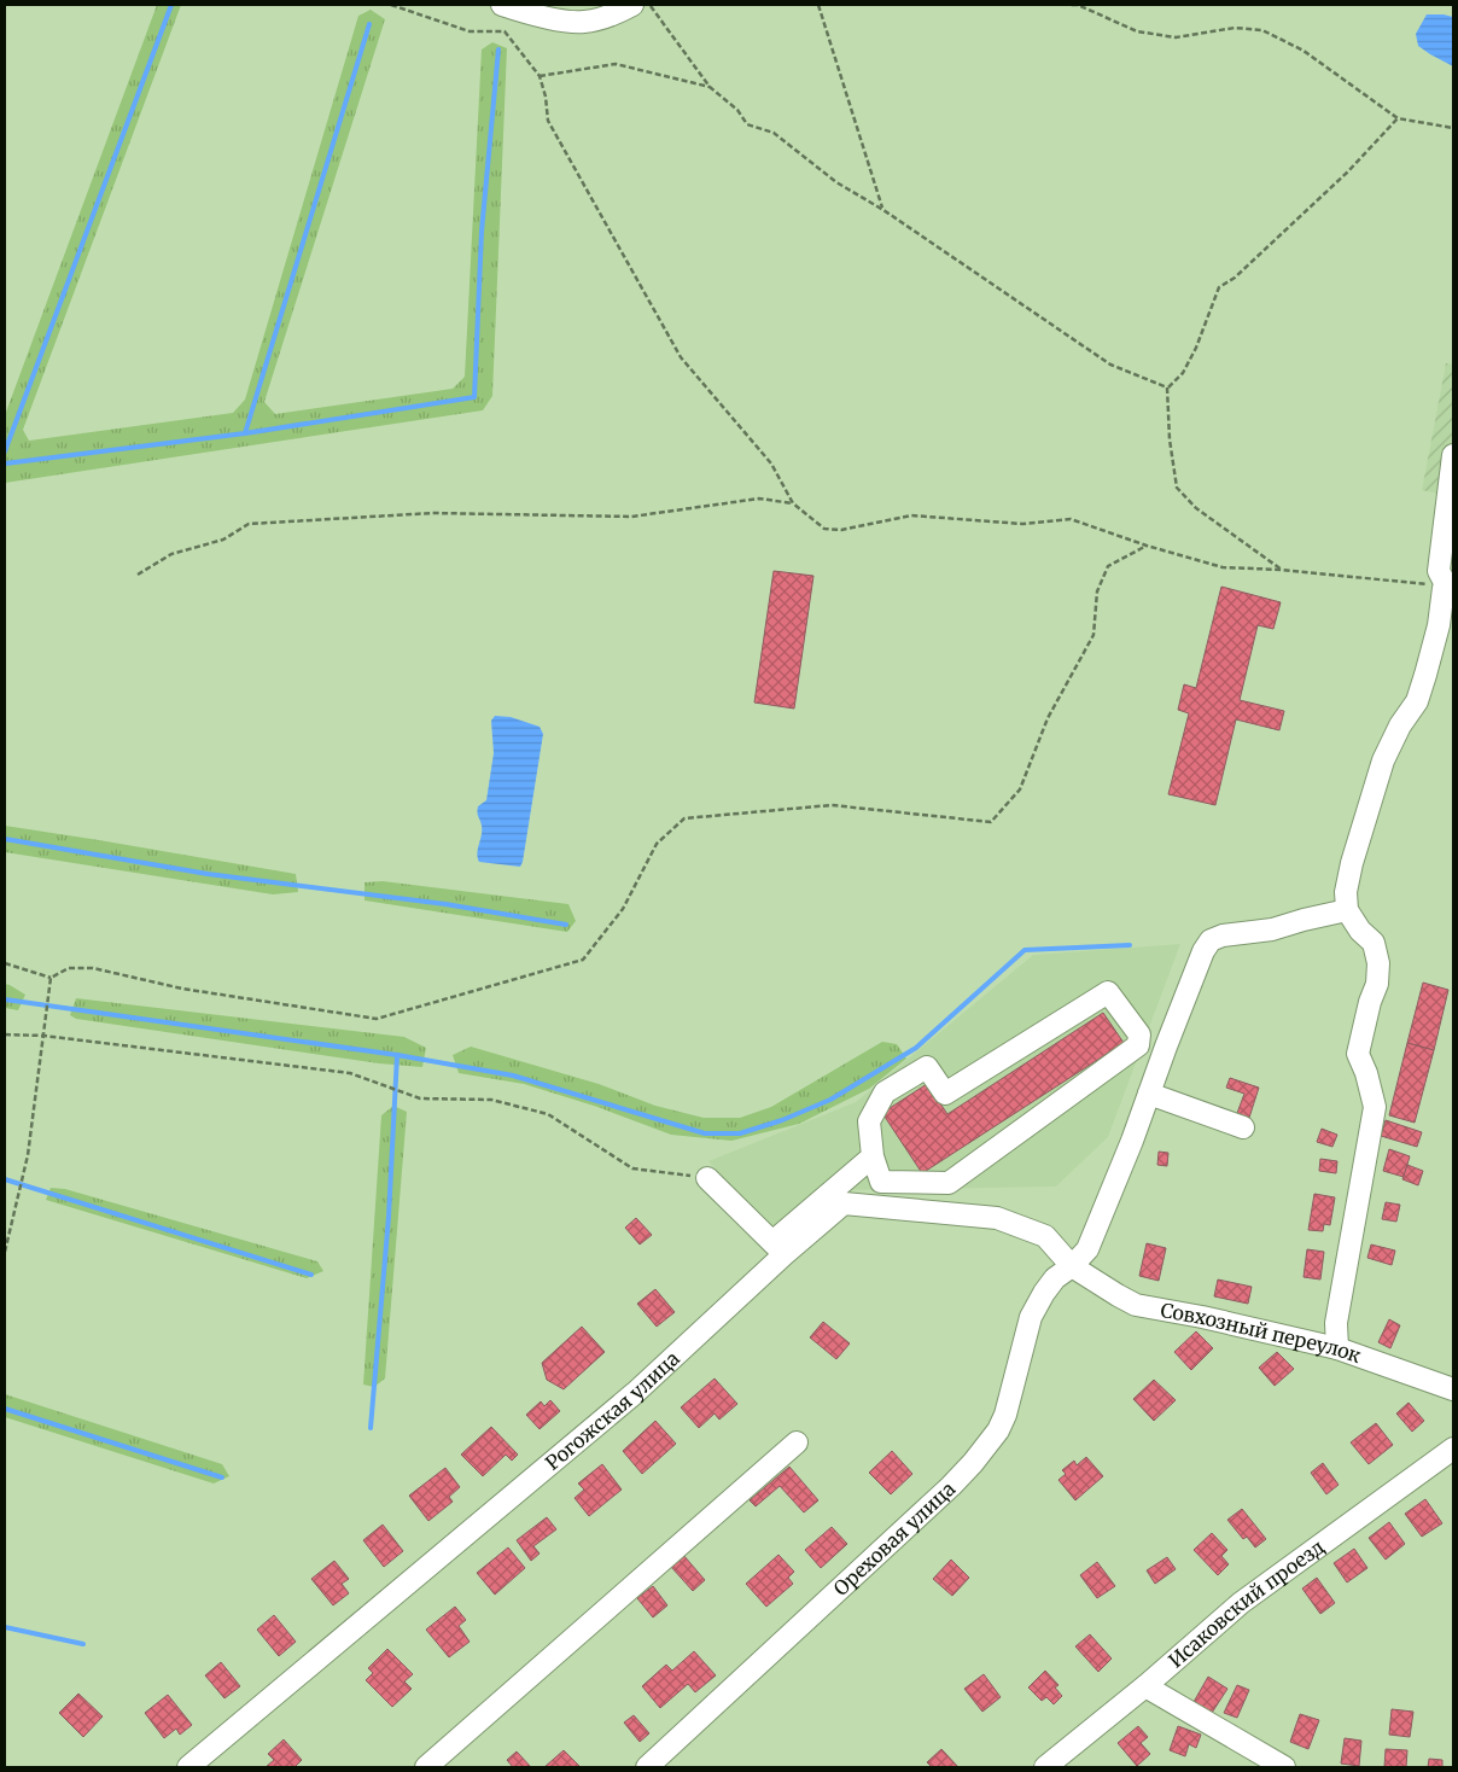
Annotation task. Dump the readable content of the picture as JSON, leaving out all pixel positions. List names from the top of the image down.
{
  "streets": {
    "street": [
      "Совхозный переулок",
      "Рогожская улица",
      "Ореховая улица",
      "Исаковский проезд"
    ]
  },
  "crossings": [
    ["Совхозный переулок", "Рогожская улица"],
    ["Совхозный переулок", "Ореховая улица"],
    ["Рогожская улица", "Ореховая улица"]
  ]
}
